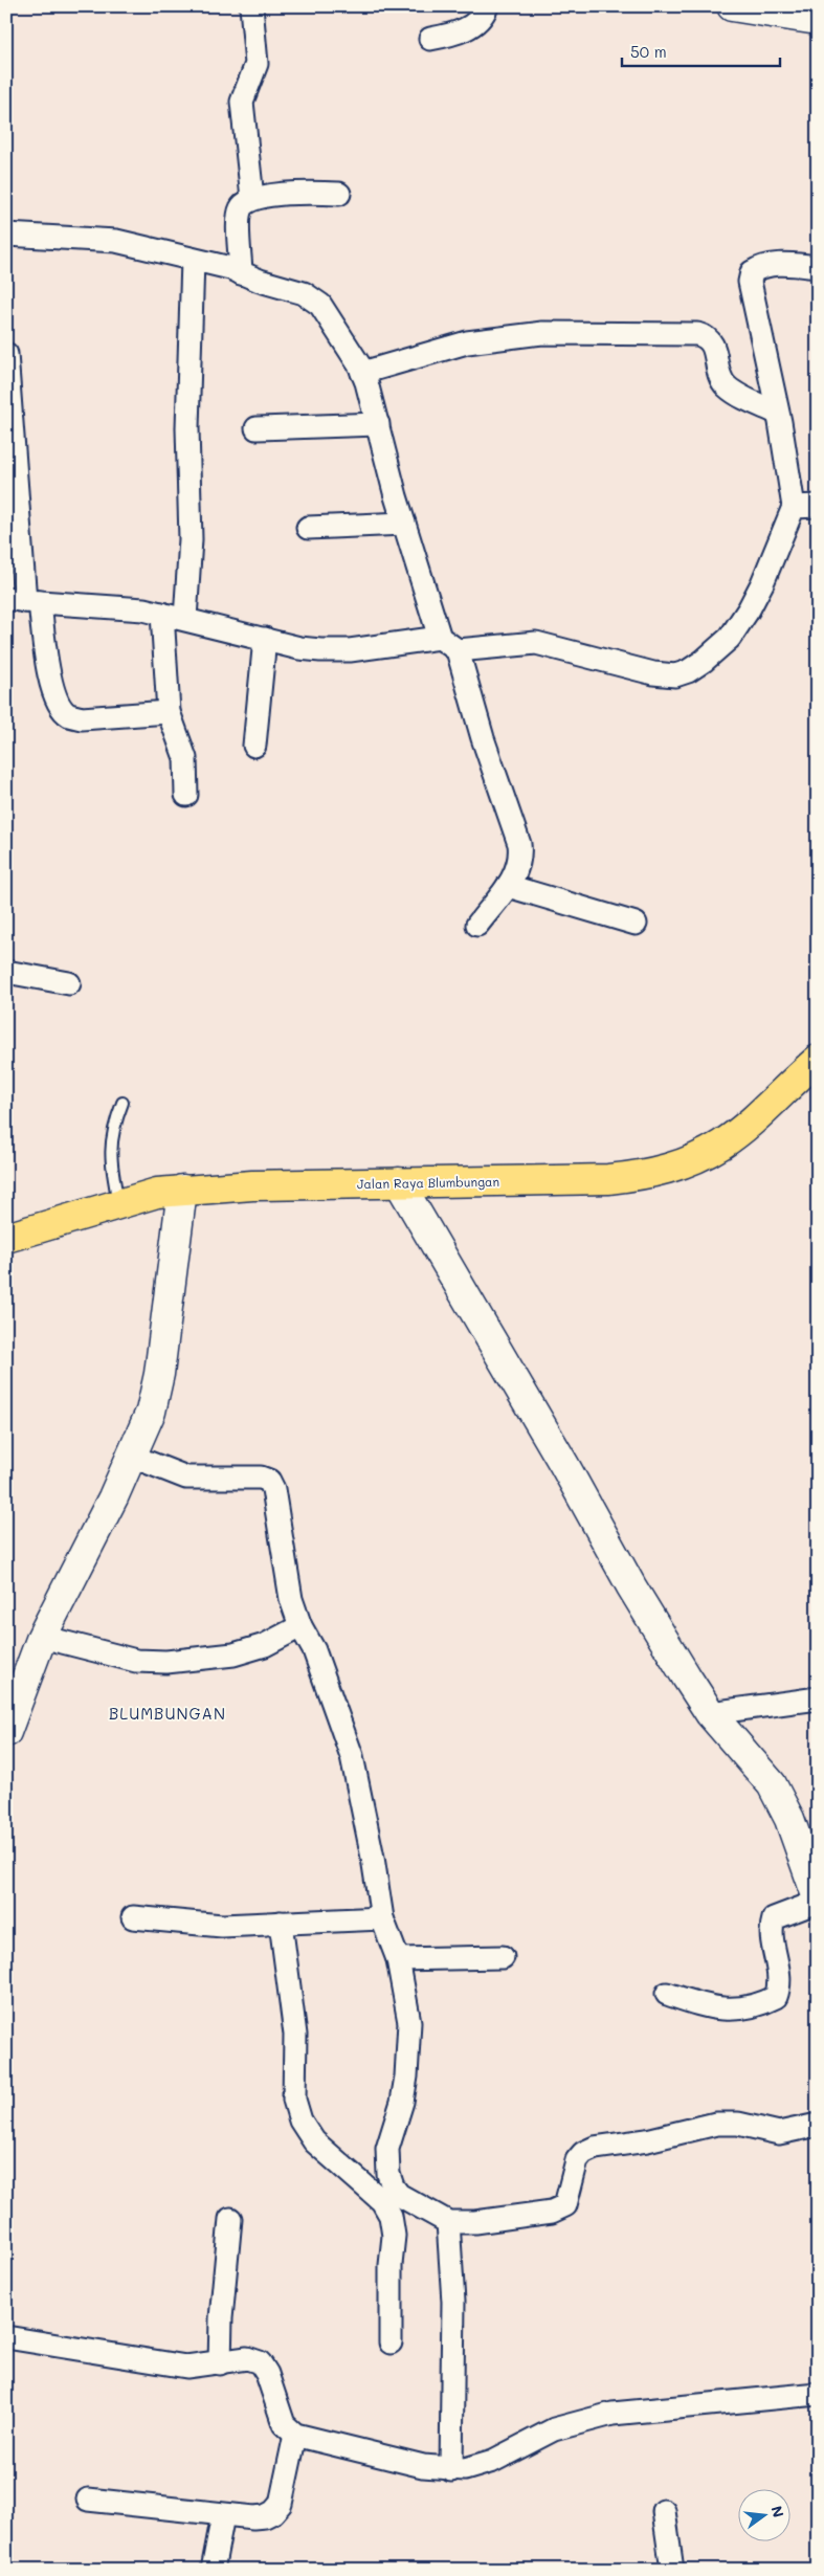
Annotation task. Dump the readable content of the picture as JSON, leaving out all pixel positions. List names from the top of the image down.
{
  "streets": {
    "main road": ["Jalan Raya Blumbungan"]
  },
  "districts": ["BLUMBUNGAN"],
  "scale_bar": "50 m",
  "north": "right"
}
